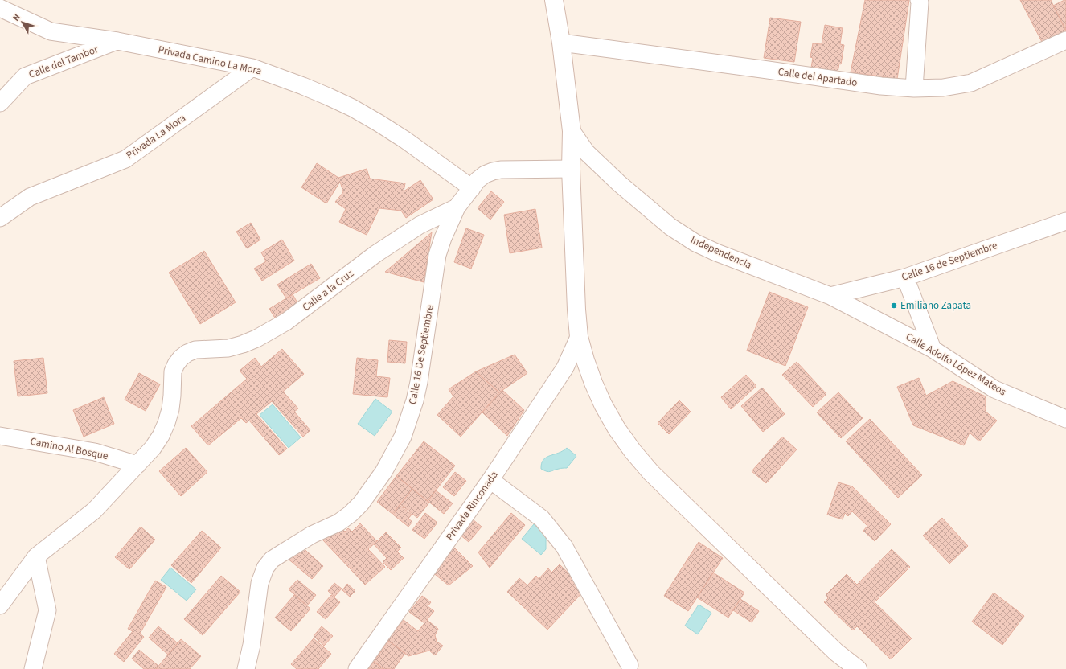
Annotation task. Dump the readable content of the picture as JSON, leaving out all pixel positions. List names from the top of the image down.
{
  "streets": {
    "street": [
      "Privada Camino La Mora",
      "Calle del Tambor",
      "Calle del Apartado",
      "Privada La Mora",
      "Independencia",
      "Calle 16 de Septiembre",
      "Calle a la Cruz",
      "Calle 16 De Septiembre",
      "Calle Adolfo López Mateos",
      "Camino Al Bosque",
      "Privada Rinconada"
    ]
  },
  "crossings": [
    ["Privada Camino La Mora", "Calle del Tambor"],
    ["Privada Camino La Mora", "Privada La Mora"],
    ["Privada Camino La Mora", "Calle a la Cruz"],
    ["Independencia", "Calle 16 de Septiembre"],
    ["Independencia", "Calle Adolfo López Mateos"],
    ["Calle 16 de Septiembre", "Calle Adolfo López Mateos"],
    ["Calle a la Cruz", "Calle 16 De Septiembre"],
    ["Calle a la Cruz", "Camino Al Bosque"]
  ],
  "places": ["Emiliano Zapata"],
  "north": "top left"
}
